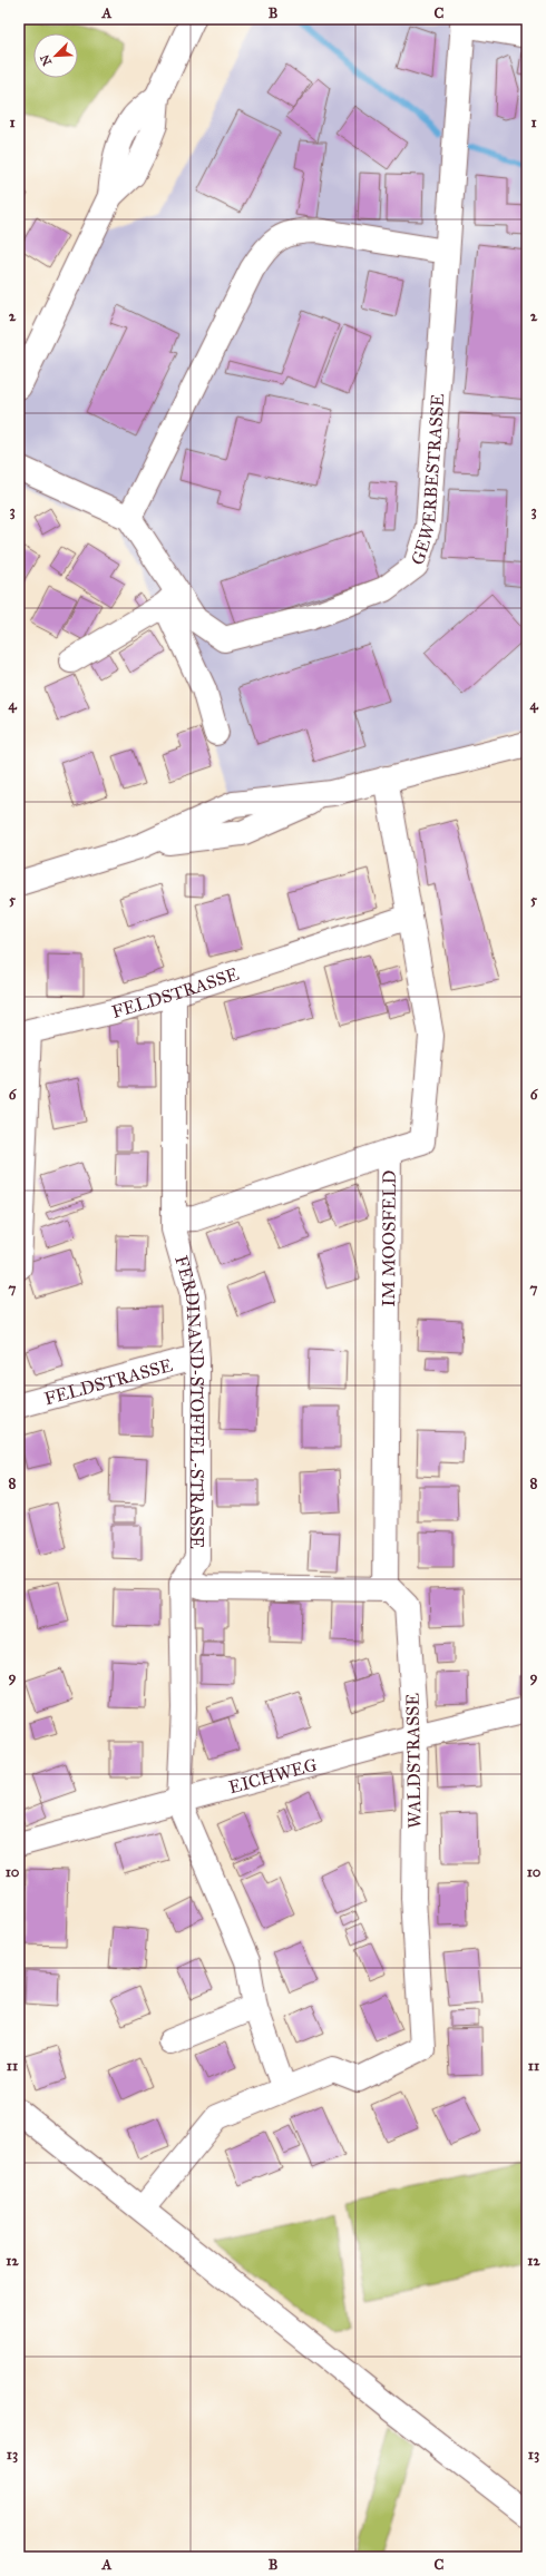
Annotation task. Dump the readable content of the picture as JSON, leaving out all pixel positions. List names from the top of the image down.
{
  "streets": {
    "street": [
      "GEWERBESTRASSE",
      "FELDSTRASSE",
      "IM MOOSFELD",
      "FERDINAND-STOFFEL-STRASSE",
      "WALDSTRASSE",
      "EICHWEG"
    ]
  },
  "crossings": [
    ["FELDSTRASSE", "IM MOOSFELD"],
    ["FELDSTRASSE", "FERDINAND-STOFFEL-STRASSE"],
    ["IM MOOSFELD", "WALDSTRASSE"],
    ["FERDINAND-STOFFEL-STRASSE", "WALDSTRASSE"],
    ["FERDINAND-STOFFEL-STRASSE", "EICHWEG"],
    ["WALDSTRASSE", "EICHWEG"]
  ],
  "north": "bottom left",
  "grid": {
    "columns": ["A", "B", "C"],
    "rows": [
      "1",
      "2",
      "3",
      "4",
      "5",
      "6",
      "7",
      "8",
      "9",
      "10",
      "11",
      "12",
      "13"
    ]
  }
}
